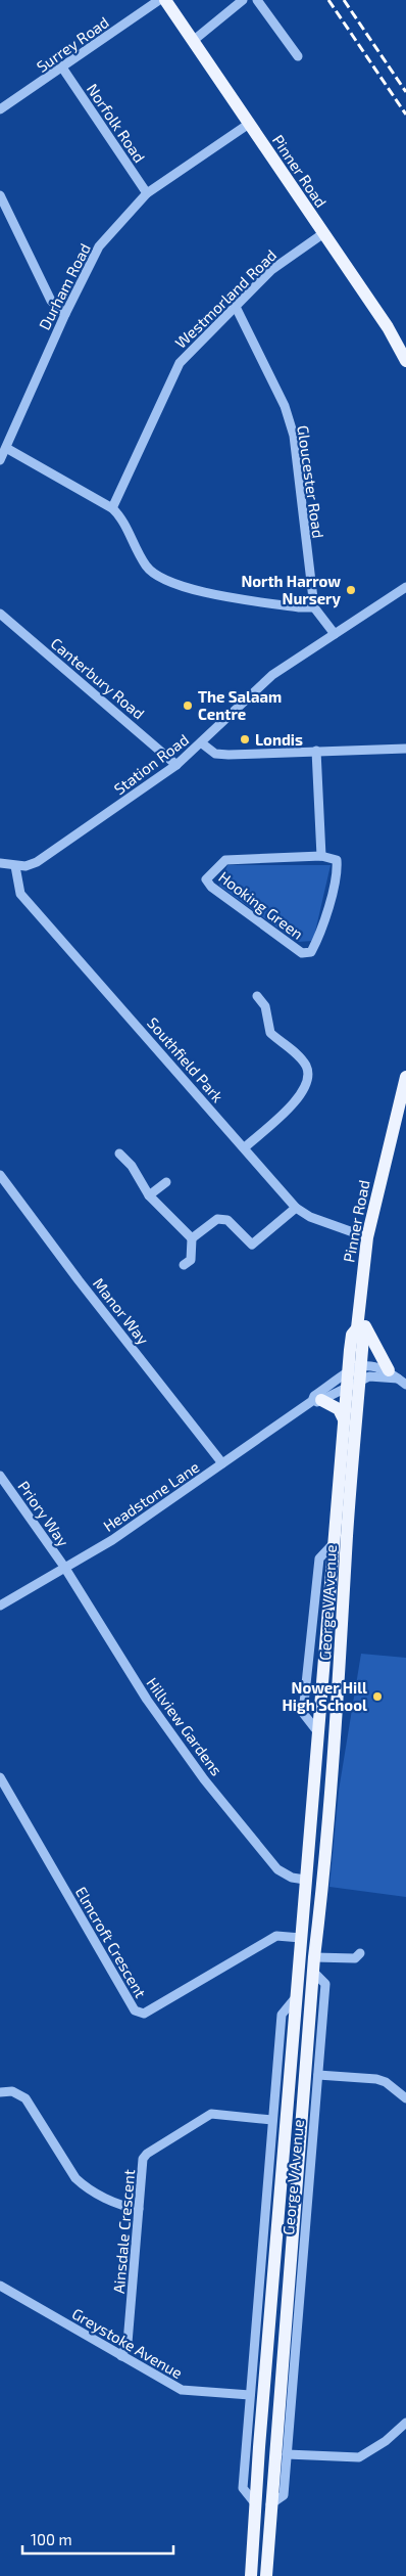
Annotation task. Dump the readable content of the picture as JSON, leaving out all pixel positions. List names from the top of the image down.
{
  "streets": {
    "main road": ["Pinner Road", "George V Avenue"],
    "street": [
      "Surrey Road",
      "Norfolk Road",
      "Durham Road",
      "Westmorland Road",
      "Gloucester Road",
      "Canterbury Road",
      "Station Road",
      "Hooking Green",
      "Southfield Park",
      "Manor Way",
      "Headstone Lane",
      "Priory Way",
      "Hillview Gardens",
      "Elmcroft Crescent",
      "Ainsdale Crescent",
      "Greystoke Avenue"
    ]
  },
  "crossings": [
    ["Surrey Road", "Norfolk Road"],
    ["Norfolk Road", "Durham Road"],
    ["Pinner Road", "Durham Road"],
    ["Pinner Road", "Westmorland Road"],
    ["Pinner Road", "Southfield Park"],
    ["Pinner Road", "Headstone Lane"],
    ["Pinner Road", "George V Avenue"],
    ["Westmorland Road", "Gloucester Road"],
    ["Canterbury Road", "Station Road"],
    ["Station Road", "Southfield Park"],
    ["Manor Way", "Headstone Lane"],
    ["Headstone Lane", "Priory Way"],
    ["Headstone Lane", "George V Avenue"],
    ["Headstone Lane", "Hillview Gardens"],
    ["Priory Way", "Hillview Gardens"],
    ["George V Avenue", "Hillview Gardens"],
    ["George V Avenue", "Elmcroft Crescent"],
    ["George V Avenue", "Ainsdale Crescent"],
    ["George V Avenue", "Greystoke Avenue"],
    ["Ainsdale Crescent", "Greystoke Avenue"]
  ],
  "places": [
    "North Harrow Nursery",
    "The Salaam Centre",
    "Londis",
    "Nower Hill High School"
  ],
  "scale_bar": "100 m"
}
